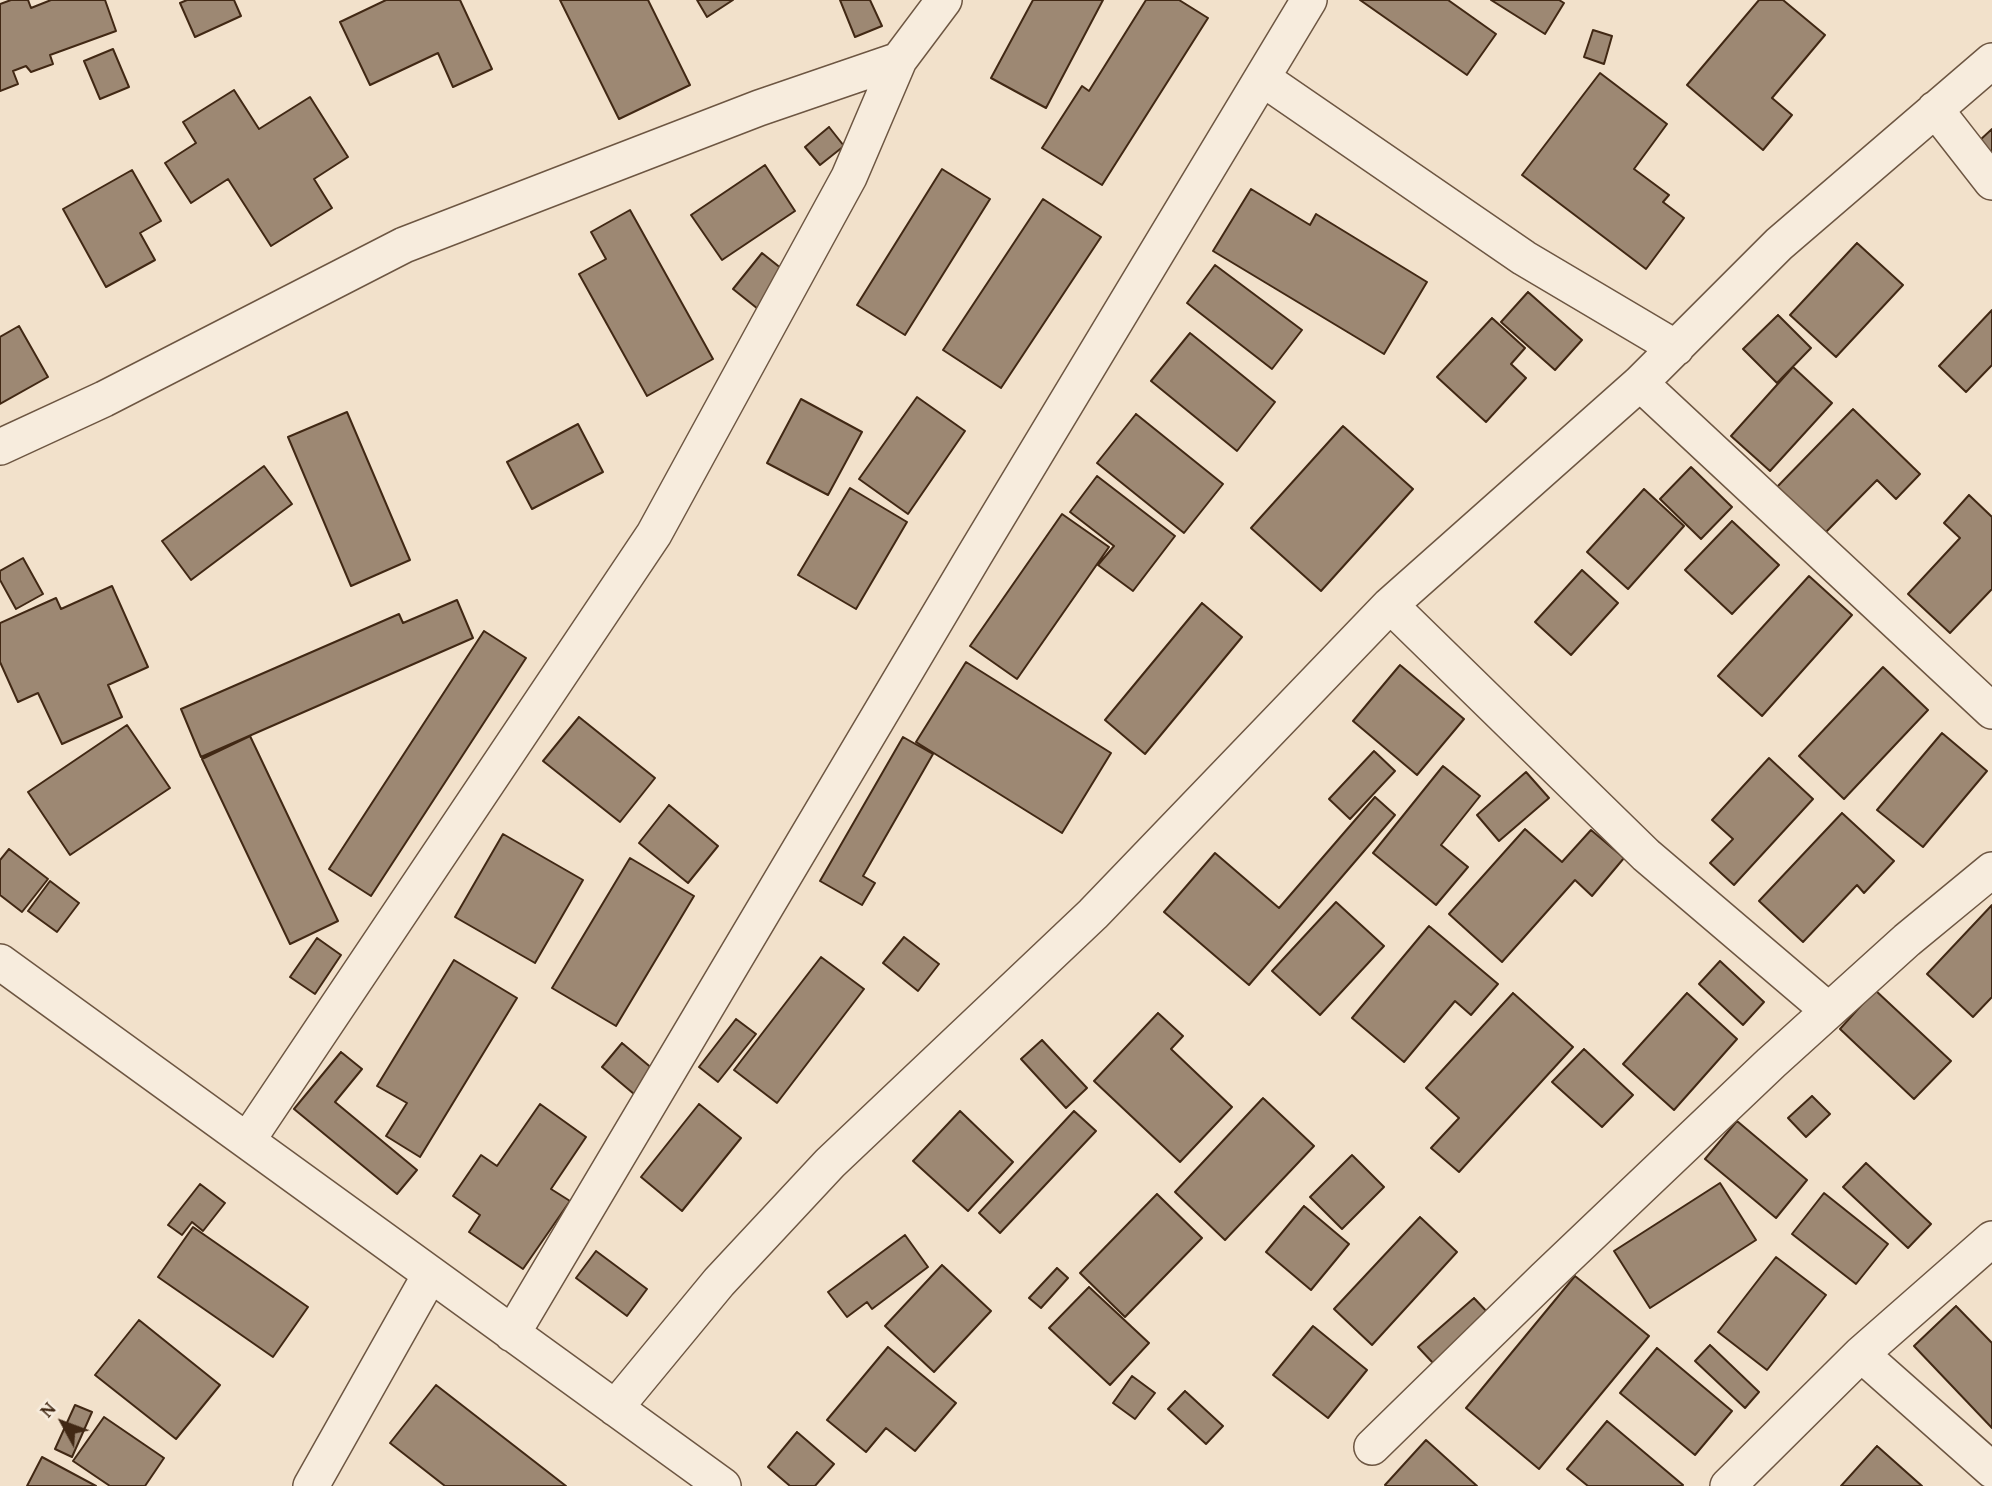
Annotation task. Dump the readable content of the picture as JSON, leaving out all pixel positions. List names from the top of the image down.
{
  "north": "top left"
}
